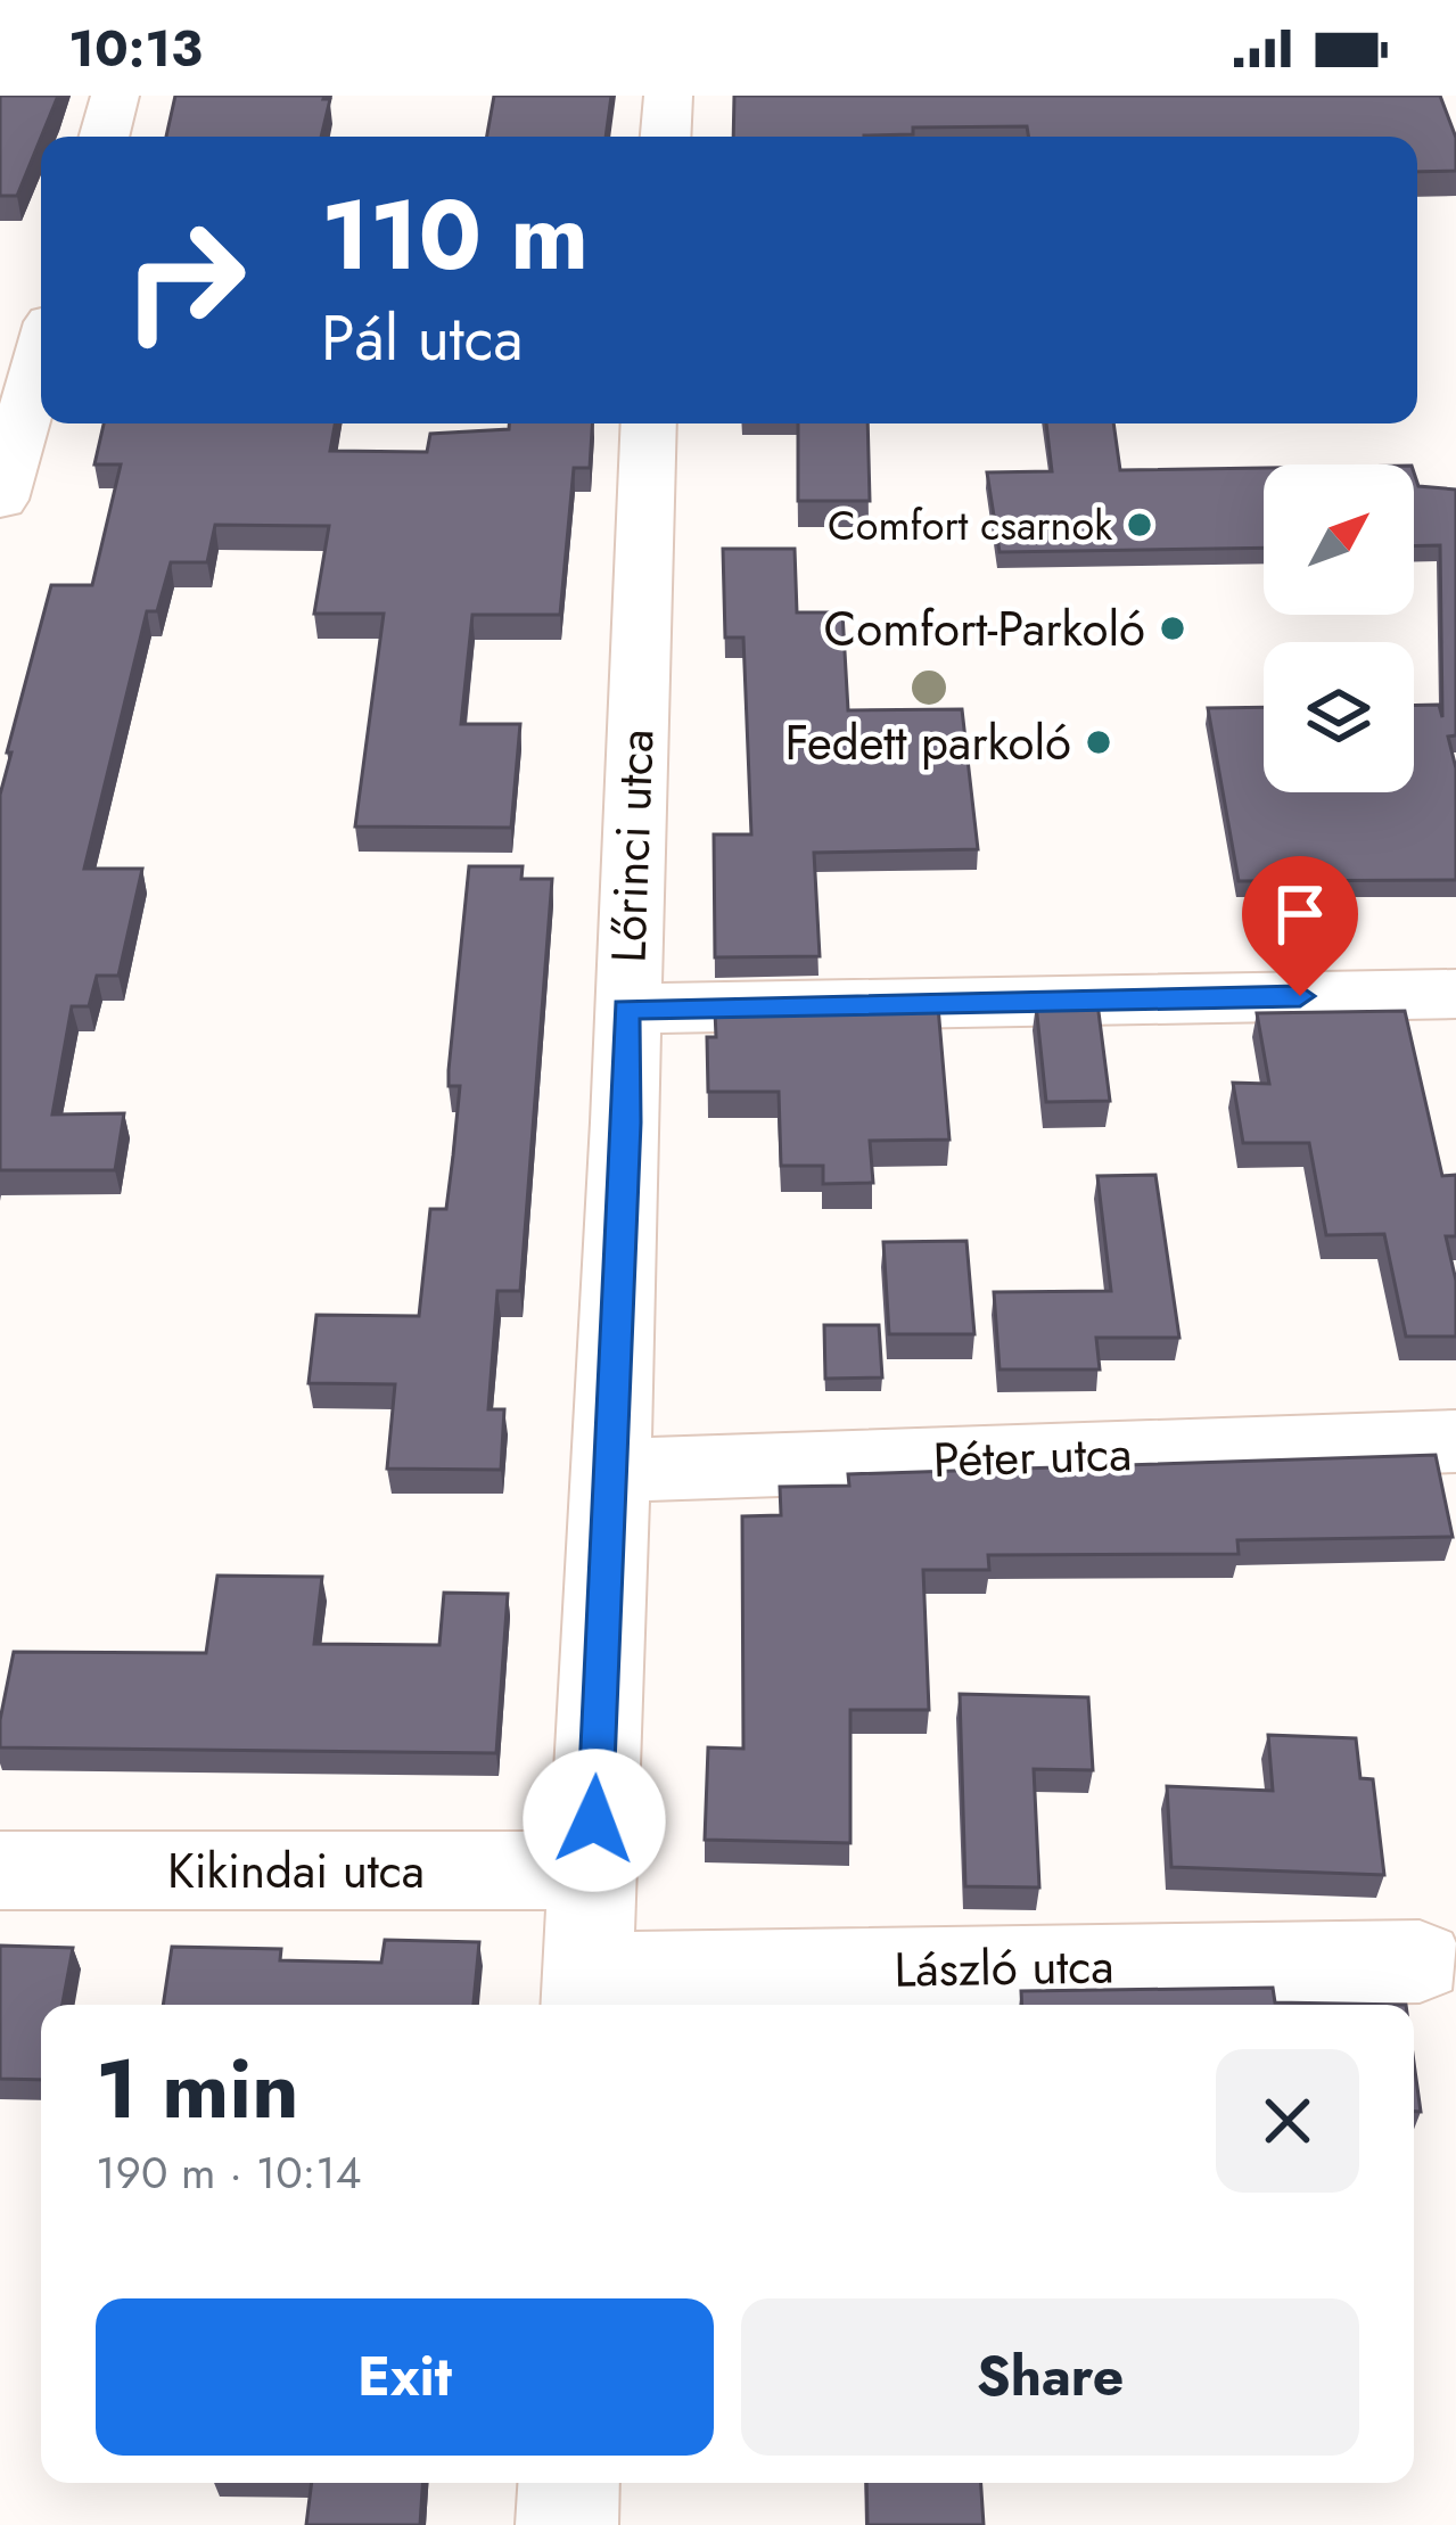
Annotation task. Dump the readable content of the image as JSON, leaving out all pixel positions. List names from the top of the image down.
{
  "streets": {
    "street": [
      "Lőrinci utca",
      "Péter utca",
      "Kikindai utca",
      "László utca"
    ]
  },
  "crossings": [
    ["Lőrinci utca", "Péter utca"],
    ["Lőrinci utca", "Kikindai utca"],
    ["Lőrinci utca", "László utca"]
  ],
  "places": ["Comfort csarnok", "Comfort-Parkoló", "Fedett parkoló"],
  "north": "top right",
  "page": {
    "status": "10:13",
    "turn": ["110 m", "Pál utca"],
    "heading": ["1 min", "190 m · 10:14"],
    "buttons": ["Exit", "Share"]
  }
}
